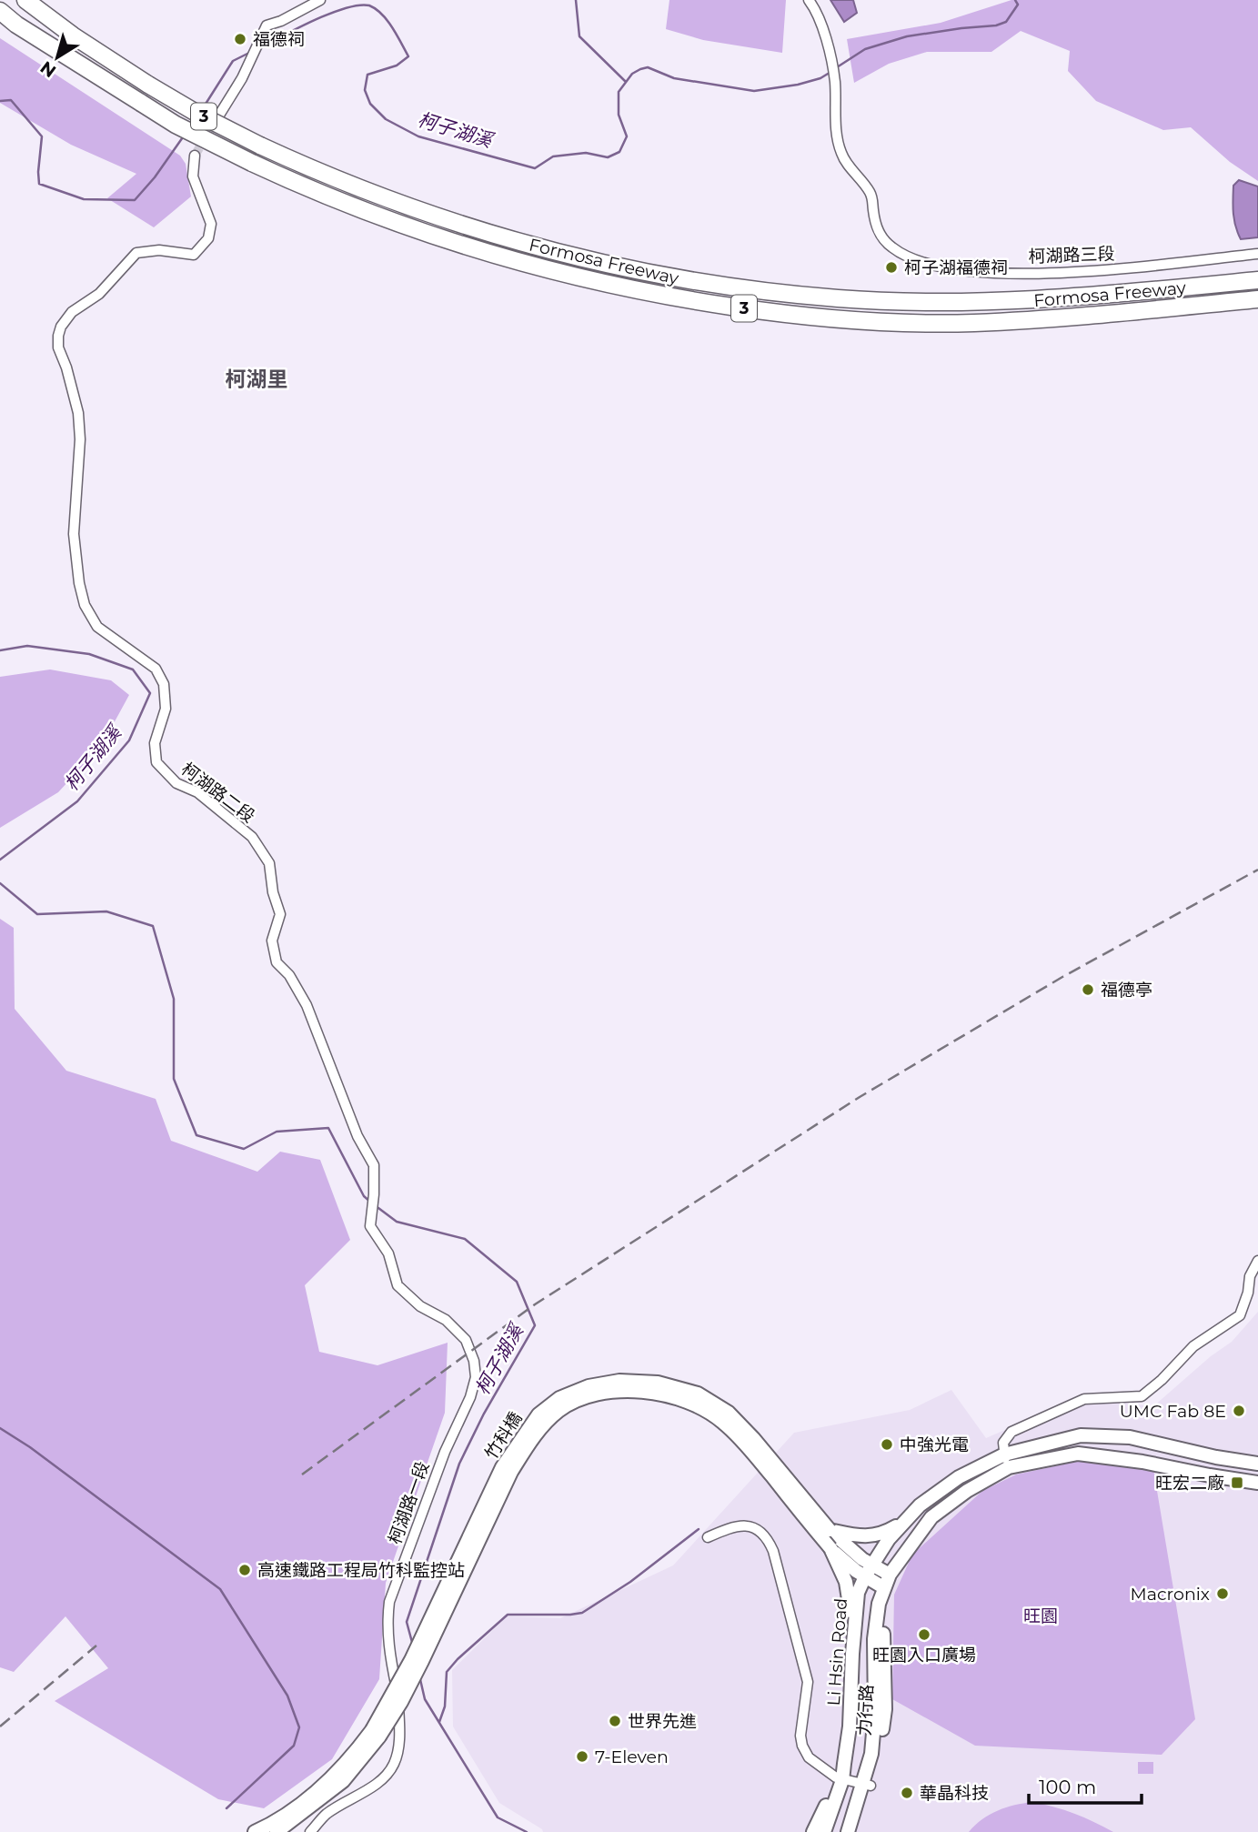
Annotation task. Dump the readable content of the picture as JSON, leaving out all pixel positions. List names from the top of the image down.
{
  "streets": {
    "highway": ["3", "Formosa Freeway"],
    "street": [
      "柯湖路三段",
      "柯湖路二段",
      "竹科橋",
      "柯湖路一段",
      "Li Hsin Road"
    ]
  },
  "crossings": [
    ["柯湖路二段", "柯湖路一段"],
    ["竹科橋", "Li Hsin Road"]
  ],
  "districts": ["柯湖里"],
  "water": ["柯子湖溪"],
  "parks": ["旺園"],
  "places": {
    "other": [
      "福德祠",
      "柯子湖福德祠",
      "福德亭",
      "UMC Fab 8E",
      "中強光電",
      "高速鐵路工程局竹科監控站",
      "Macronix",
      "旺園入口廣場",
      "世界先進",
      "7-Eleven",
      "華晶科技"
    ],
    "transit": ["旺宏二廠"]
  },
  "scale_bar": "100 m",
  "north": "bottom left"
}
